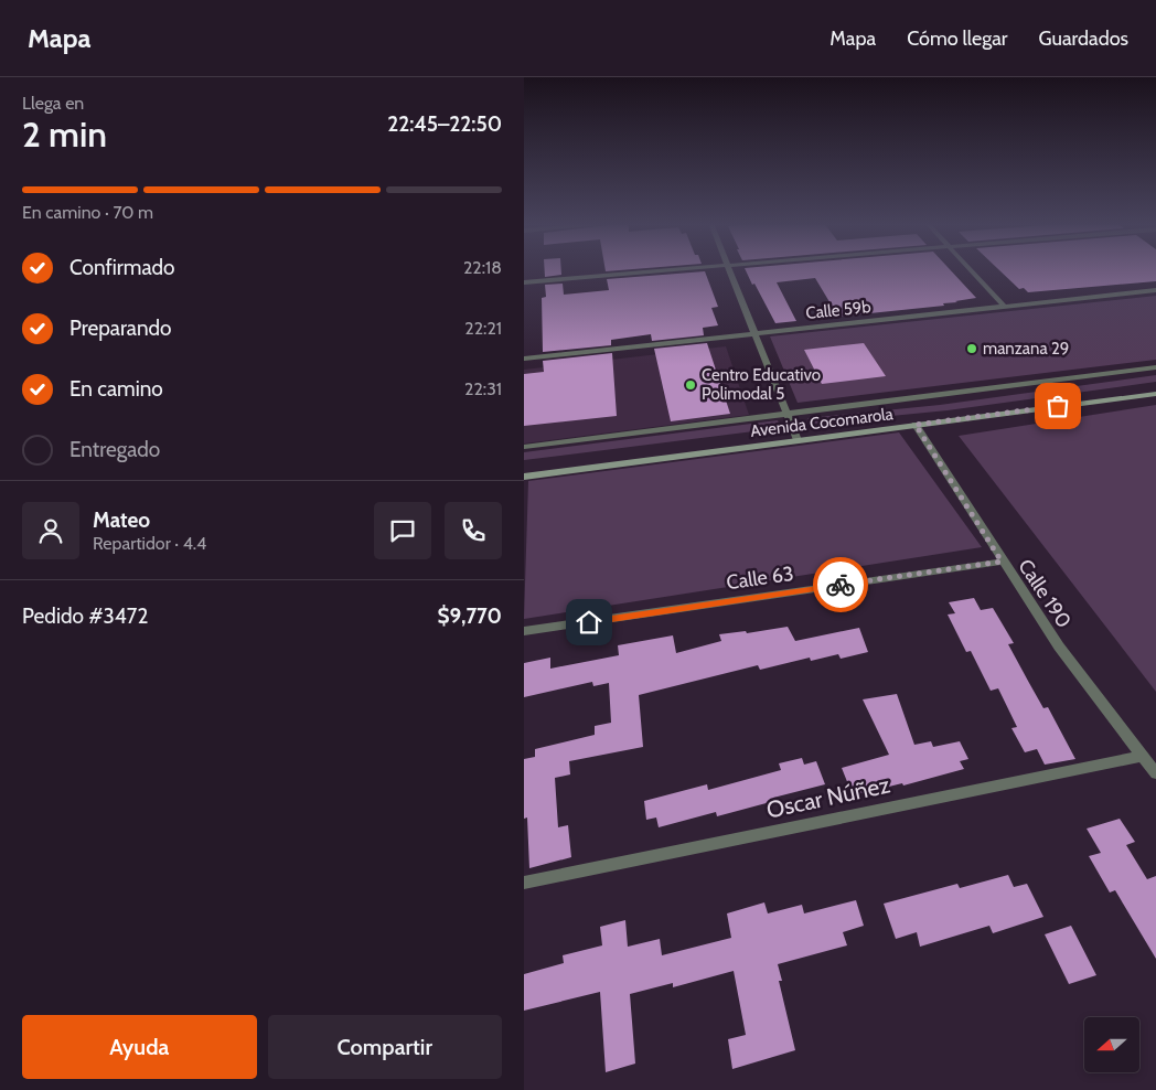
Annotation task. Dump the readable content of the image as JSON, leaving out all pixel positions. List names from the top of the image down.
{
  "streets": {
    "main road": ["Avenida Cocomarola"],
    "street": [
      "Calle 59b",
      "Calle 63",
      "Calle 190",
      "Oscar Núñez"
    ]
  },
  "crossings": [
    ["Avenida Cocomarola", "Calle 190"],
    ["Calle 63", "Calle 190"],
    ["Calle 190", "Oscar Núñez"]
  ],
  "places": ["manzana 29", "Centro Educativo Polimodal 5"],
  "north": "left",
  "page": {
    "header": "Mapa",
    "nav": ["Mapa", "Cómo llegar", "Guardados"],
    "heading": ["2 min", "Llega en", "22:45–22:50"],
    "panel": [
      "Mateo",
      "Repartidor · 4.4",
      "Pedido #3472",
      "$9,770"
    ],
    "bar": "En camino · 70 m",
    "list": [
      ["Confirmado", "22:18"],
      ["Preparando", "22:21"],
      ["En camino", "22:31"],
      "Entregado"
    ],
    "buttons": ["Ayuda", "Compartir"]
  }
}
